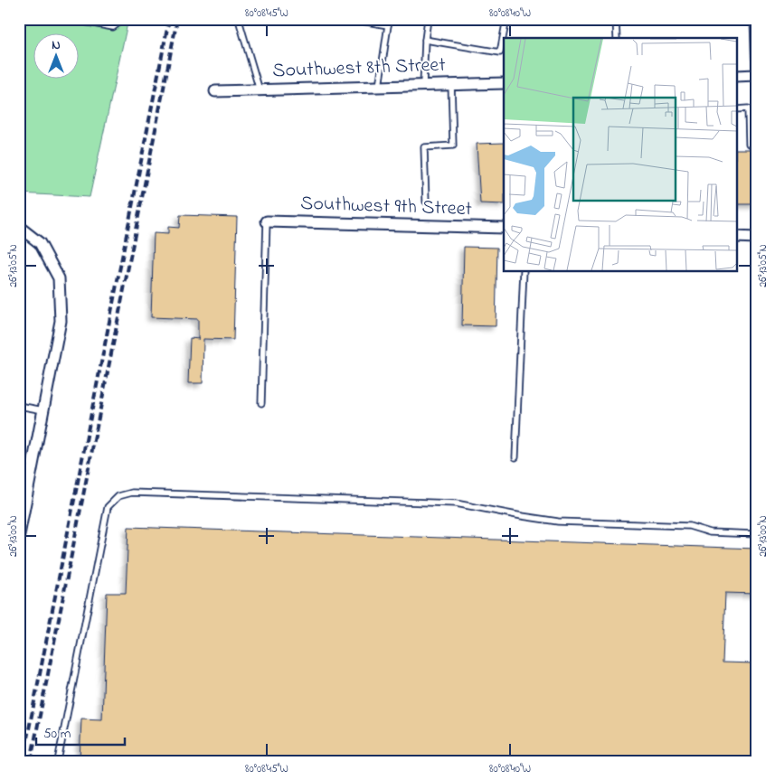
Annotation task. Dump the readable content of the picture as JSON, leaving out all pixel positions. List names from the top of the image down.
{
  "streets": {
    "street": ["Southwest 8th Street", "Southwest 9th Street"]
  },
  "scale_bar": "50 m",
  "north": "top",
  "coordinates": [
    "80°08'45\"W",
    "80°08'40\"W",
    "26°13'05\"N",
    "26°13'00\"N"
  ]
}
